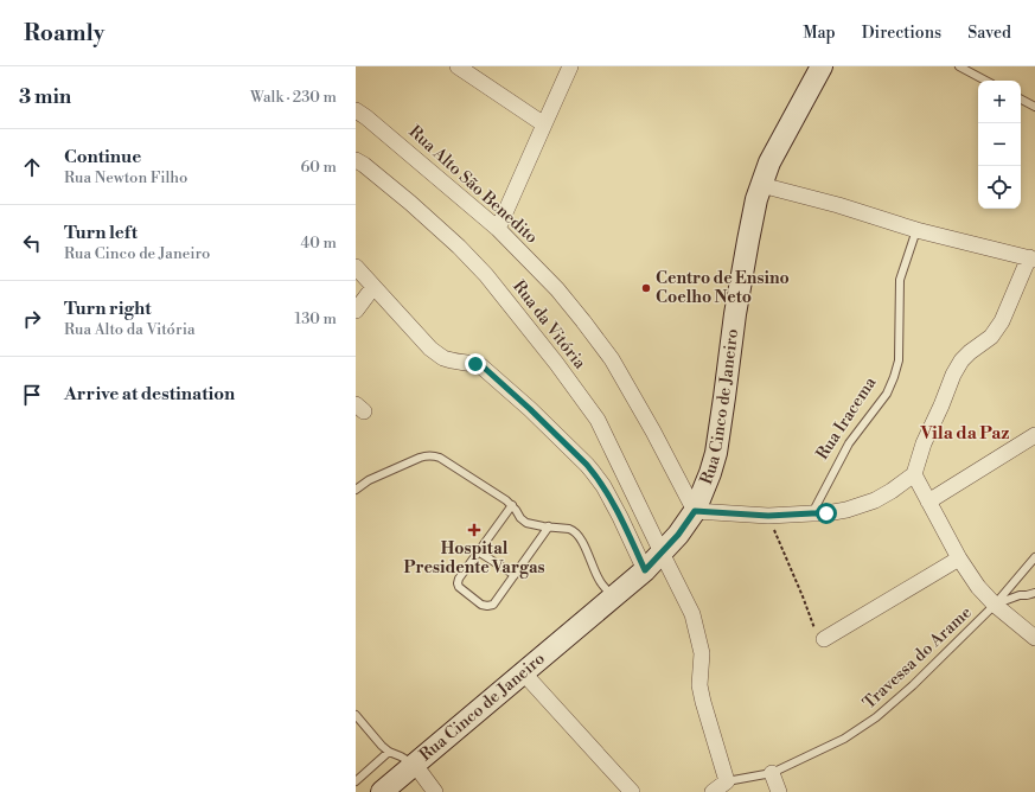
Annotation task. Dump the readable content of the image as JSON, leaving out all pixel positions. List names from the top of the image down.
{
  "streets": {
    "main road": ["Rua Cinco de Janeiro"],
    "street": ["Rua Alto São Benedito", "Rua da Vitória"],
    "lane": ["Rua Iracema", "Travessa do Arame"]
  },
  "crossings": [
    ["Rua Alto São Benedito", "Rua Cinco de Janeiro"],
    ["Rua da Vitória", "Rua Cinco de Janeiro"],
    ["Rua da Vitória", "Travessa do Arame"]
  ],
  "districts": ["Vila da Paz"],
  "places": {
    "other": ["Centro de Ensino Coelho Neto"],
    "health": ["Hospital Presidente Vargas"]
  },
  "page": {
    "header": "Roamly",
    "nav": ["Map", "Directions", "Saved"],
    "heading": ["3 min", "Walk · 230 m"],
    "map_buttons": ["+", "−"],
    "list": [
      ["Continue", "Rua Newton Filho", "60 m"],
      ["Turn left", "Rua Cinco de Janeiro", "40 m"],
      ["Turn right", "Rua Alto da Vitória", "130 m"],
      "Arrive at destination"
    ]
  }
}
